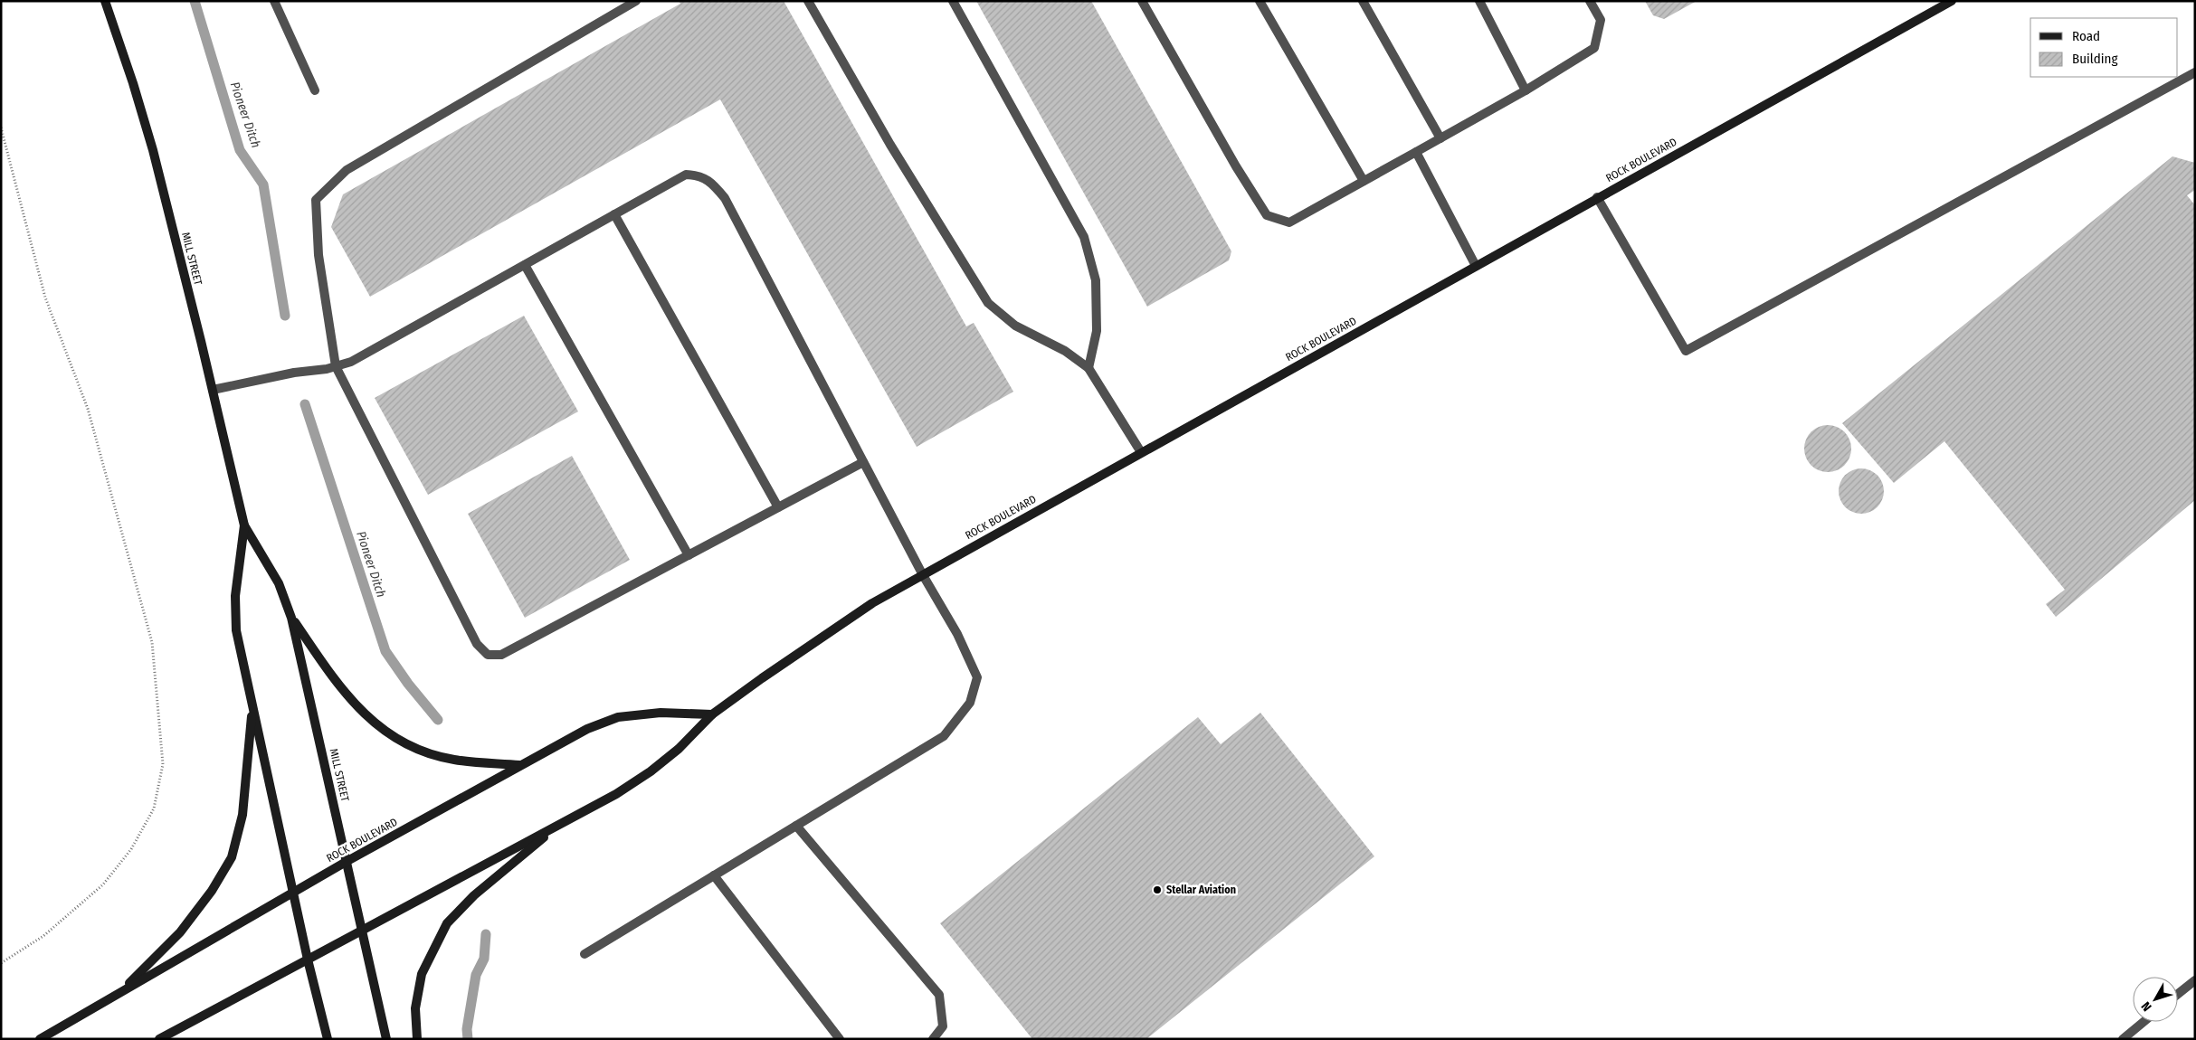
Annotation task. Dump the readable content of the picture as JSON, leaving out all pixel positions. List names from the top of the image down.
{
  "streets": {
    "main road": ["ROCK BOULEVARD", "MILL STREET"]
  },
  "crossings": [
    ["ROCK BOULEVARD", "MILL STREET"]
  ],
  "water": ["Pioneer Ditch"],
  "places": ["Stellar Aviation"],
  "legend": ["Road", "Building"],
  "north": "bottom left"
}
